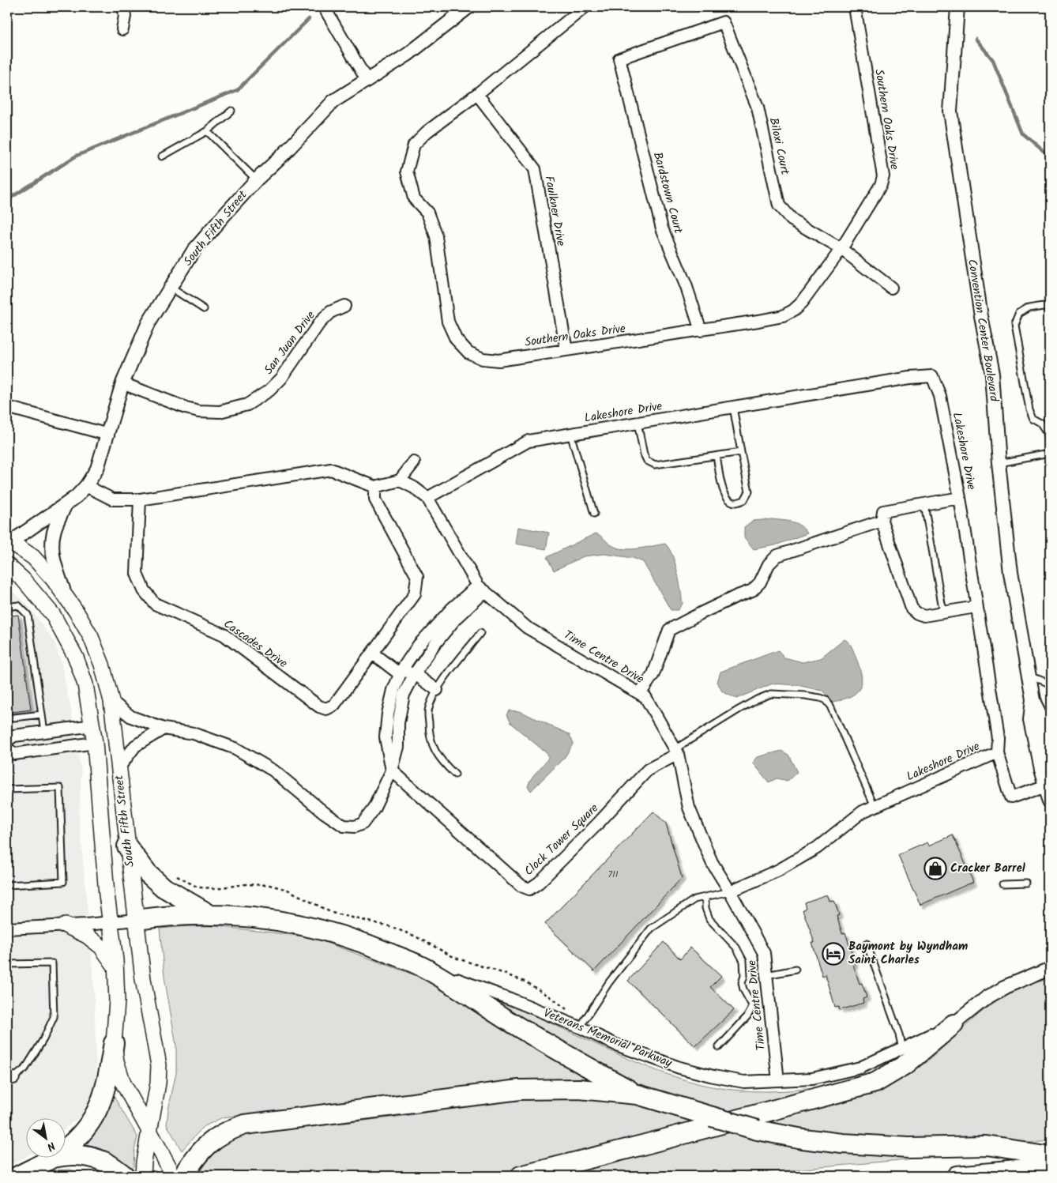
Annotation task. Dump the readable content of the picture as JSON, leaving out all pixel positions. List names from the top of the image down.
{
  "streets": {
    "main road": ["South Fifth Street"],
    "street": [
      "Southern Oaks Drive",
      "Biloxi Court",
      "Bardstown Court",
      "Faulkner Drive",
      "Convention Center Boulevard",
      "San Juan Drive",
      "Lakeshore Drive",
      "Cascades Drive",
      "Time Centre Drive",
      "Clock Tower Square",
      "Veterans Memorial Parkway"
    ]
  },
  "crossings": [
    ["Southern Oaks Drive", "Biloxi Court"],
    ["Southern Oaks Drive", "Bardstown Court"],
    ["Southern Oaks Drive", "Faulkner Drive"],
    ["Biloxi Court", "Bardstown Court"],
    ["South Fifth Street", "San Juan Drive"],
    ["Lakeshore Drive", "Time Centre Drive"],
    ["Time Centre Drive", "Clock Tower Square"],
    ["Time Centre Drive", "Veterans Memorial Parkway"]
  ],
  "places": {
    "shop": ["Cracker Barrel"],
    "hotel": ["Baymont by Wyndham Saint Charles"]
  },
  "house_numbers": ["711"],
  "north": "bottom right"
}
